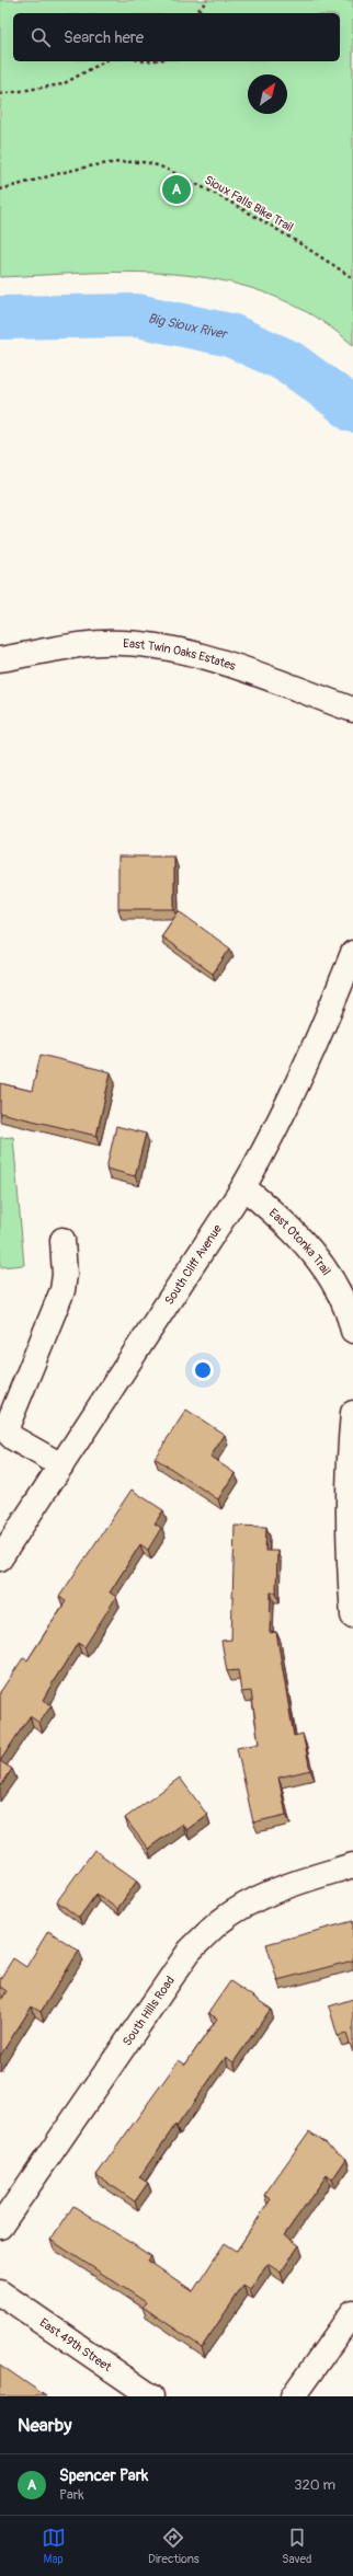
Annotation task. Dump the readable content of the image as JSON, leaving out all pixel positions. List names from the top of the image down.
{
  "streets": {
    "street": [
      "East Twin Oaks Estates",
      "East Otonka Trail",
      "South Cliff Avenue",
      "South Hills Road",
      "East 49th Street"
    ],
    "path": ["Sioux Falls Bike Trail"]
  },
  "crossings": [
    ["East Otonka Trail", "South Cliff Avenue"]
  ],
  "water": ["Big Sioux River"],
  "north": "top right",
  "page": {
    "search": "Search here",
    "pins": "A",
    "heading": "Nearby",
    "list": [
      {
        "mark": "A",
        "name": "Spencer Park",
        "note": "Park",
        "value": "320 m"
      }
    ],
    "nav": ["Map", "Directions", "Saved"]
  }
}
